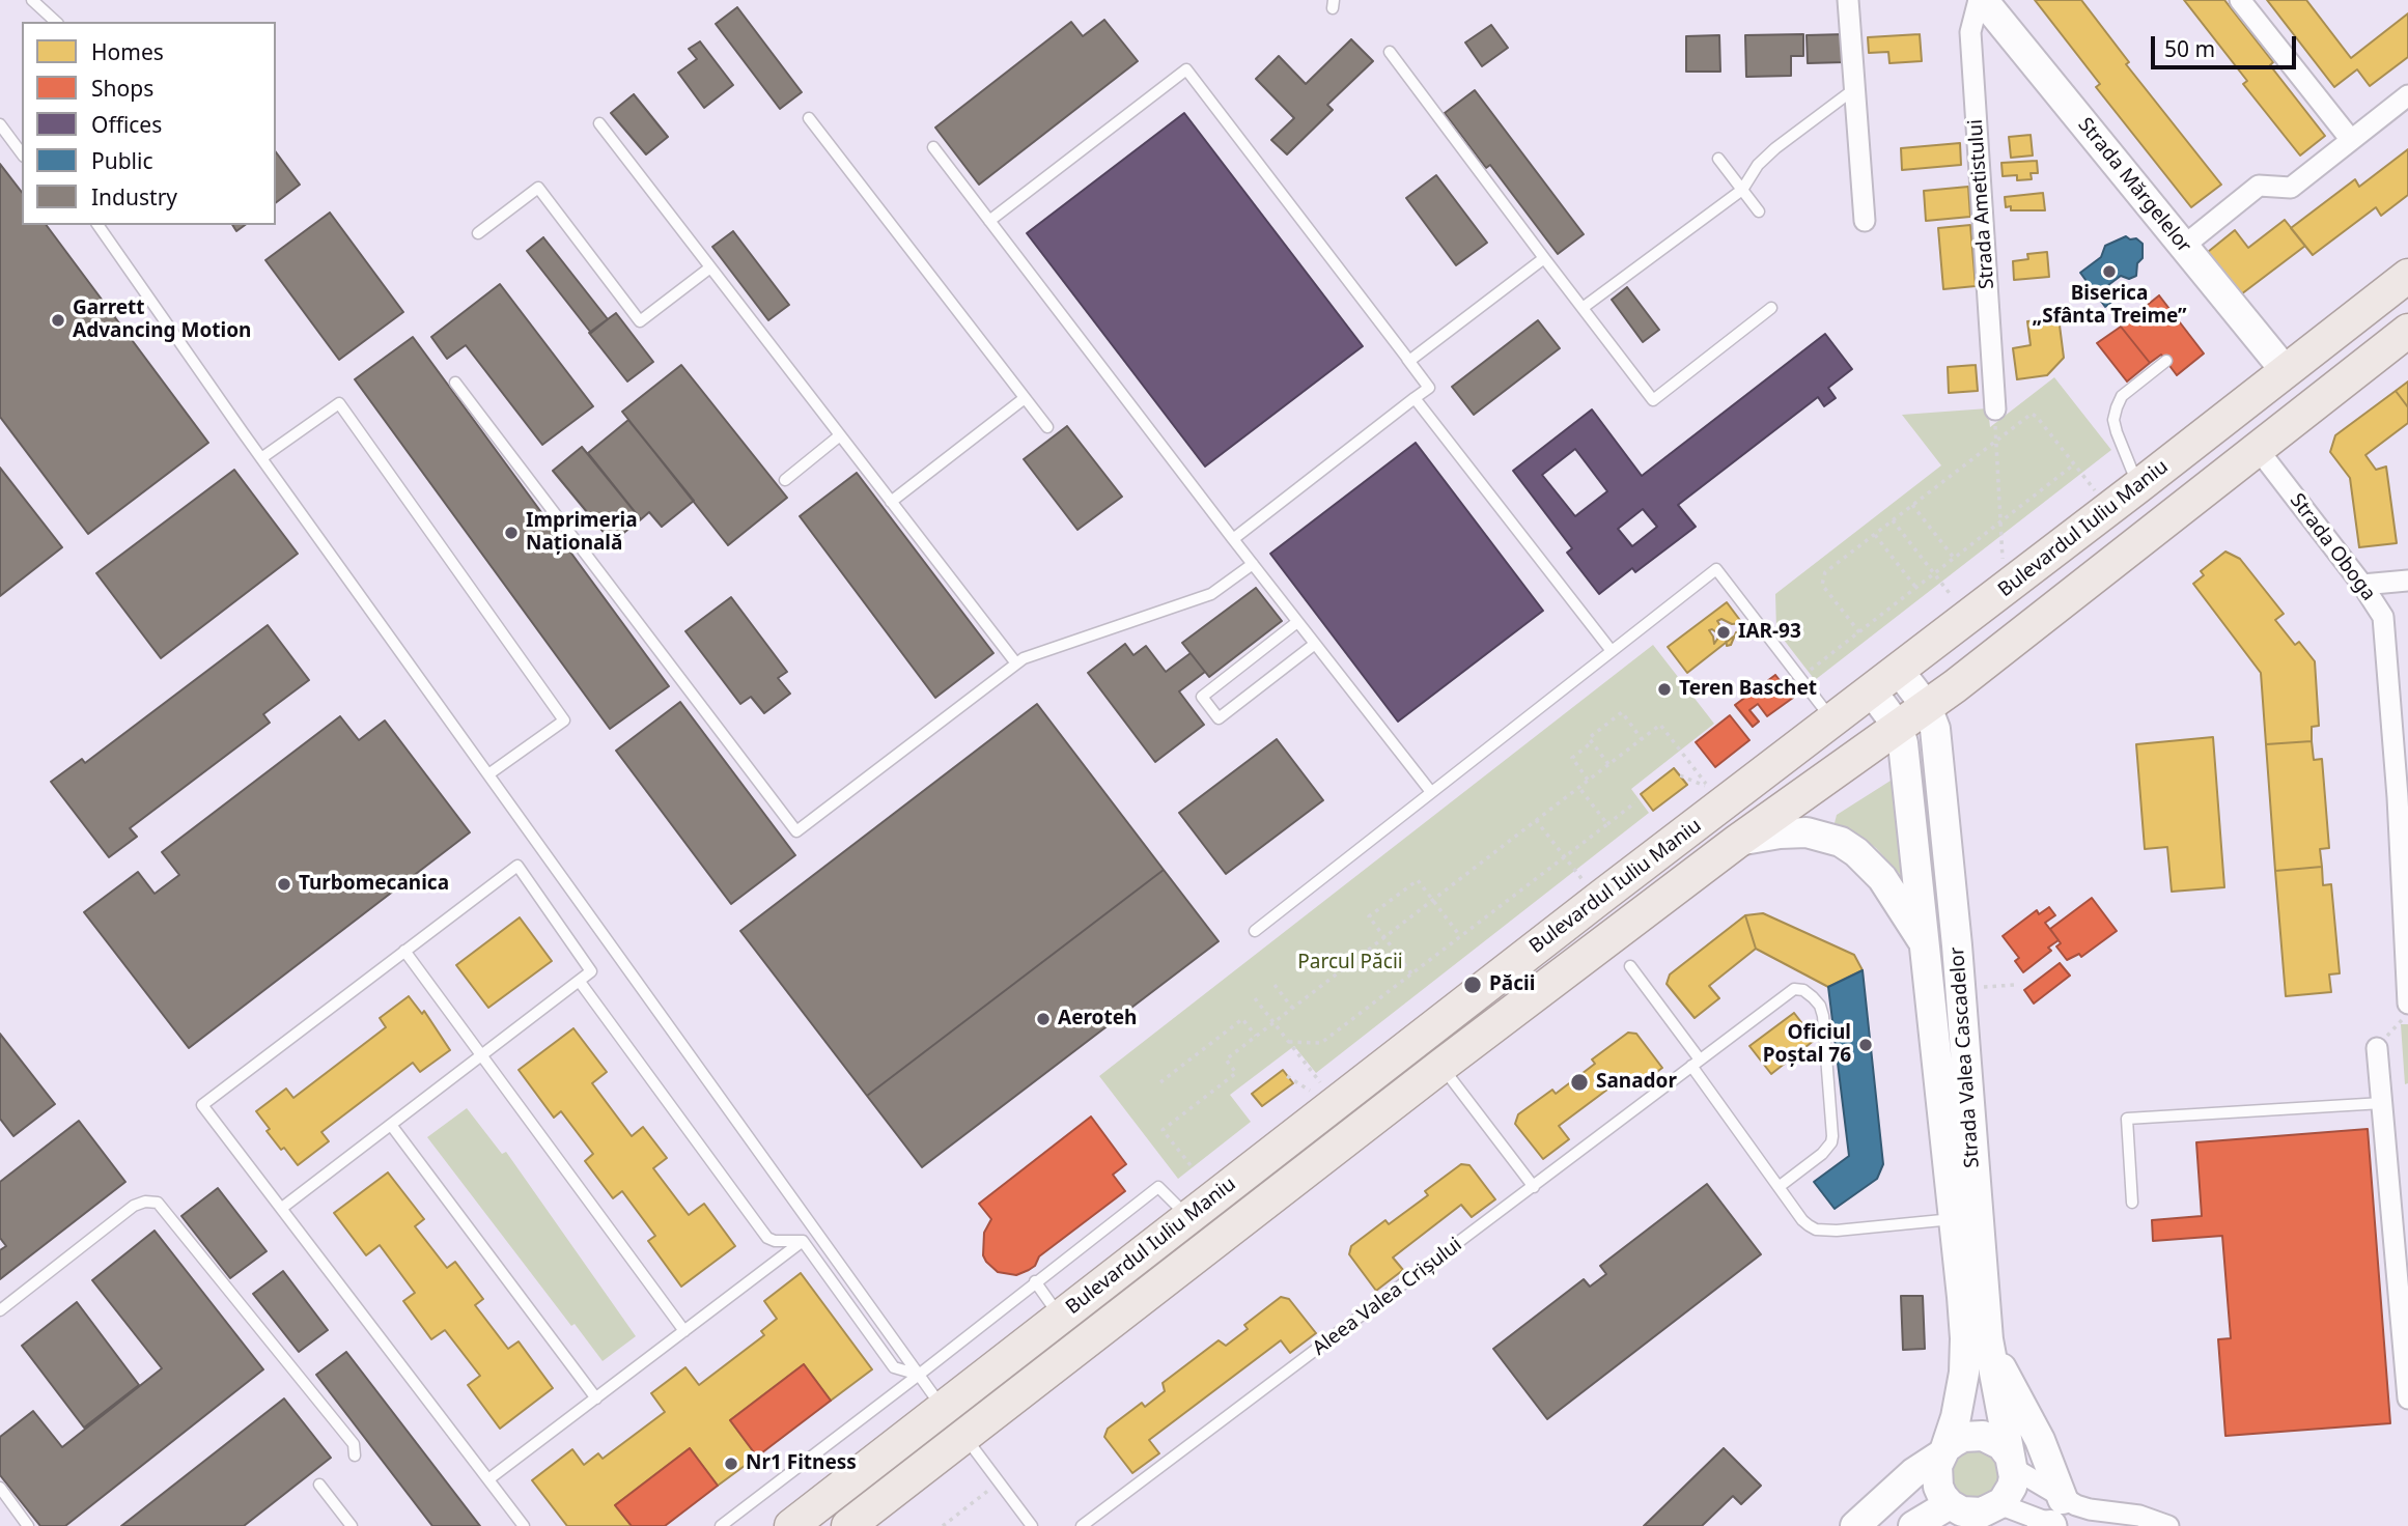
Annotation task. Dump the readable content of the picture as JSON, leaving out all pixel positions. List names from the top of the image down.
{
  "streets": {
    "main road": ["Strada Mărgelelor", "Bulevardul Iuliu Maniu", "Strada Valea Cascadelor"],
    "street": ["Strada Ametistului", "Strada Oboga"],
    "lane": ["Aleea Valea Crișului"]
  },
  "crossings": [
    ["Strada Mărgelelor", "Strada Ametistului"],
    ["Strada Mărgelelor", "Bulevardul Iuliu Maniu"],
    ["Bulevardul Iuliu Maniu", "Strada Oboga"],
    ["Bulevardul Iuliu Maniu", "Strada Valea Cascadelor"]
  ],
  "parks": ["Parcul Păcii"],
  "places": [
    "Biserica „Sfânta Treime”",
    "Garrett Advancing Motion",
    "Imprimeria Națională",
    "IAR-93",
    "Teren Baschet",
    "Turbomecanica",
    "Păcii",
    "Aeroteh",
    "Oficiul Poștal 76",
    "Sanador",
    "Nr1 Fitness"
  ],
  "legend": [
    "Homes",
    "Shops",
    "Offices",
    "Public",
    "Industry"
  ],
  "scale_bar": "50 m"
}
